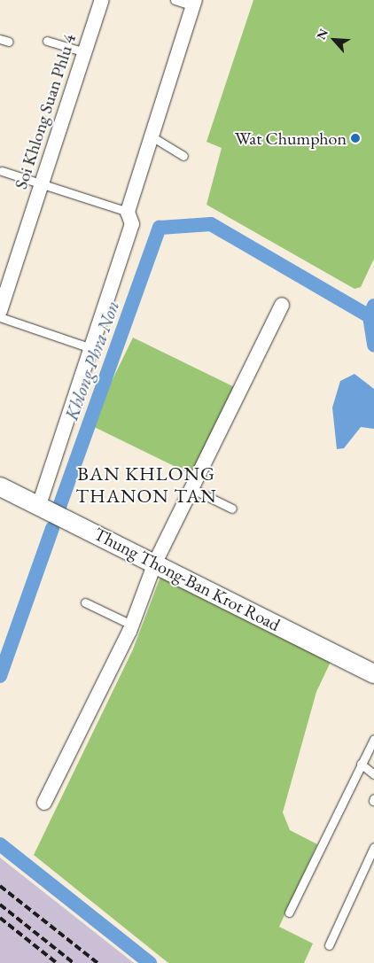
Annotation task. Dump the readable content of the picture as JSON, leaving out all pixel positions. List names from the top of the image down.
{
  "streets": {
    "street": ["Soi Khlong Suan Phlu 4", "Thung Thong-Ban Krot Road"]
  },
  "districts": ["BAN KHLONG THANON TAN"],
  "water": ["Khlong Phra Non"],
  "places": ["Wat Chumphon"],
  "north": "top left"
}
